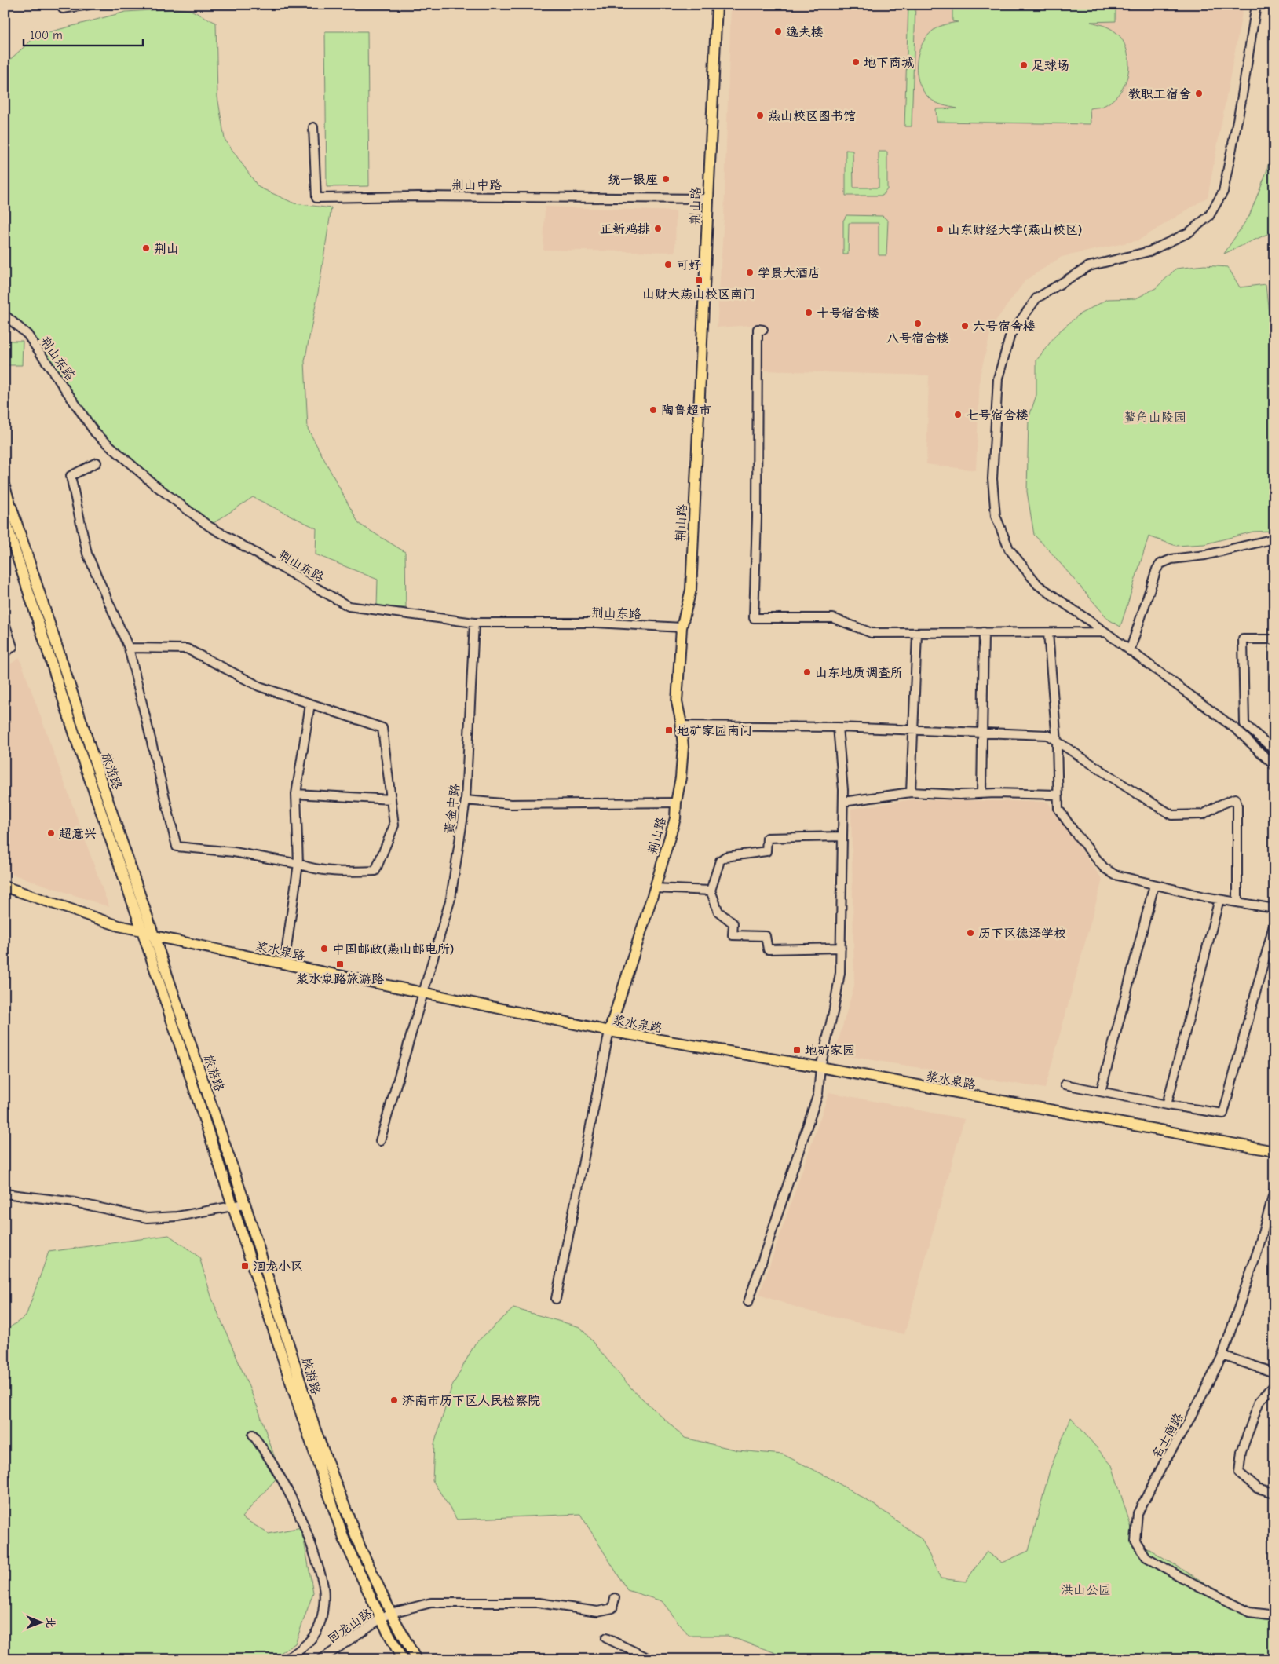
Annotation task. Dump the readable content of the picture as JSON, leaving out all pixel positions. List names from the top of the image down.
{
  "streets": {
    "main road": ["荆山路", "旅游路", "浆水泉路"],
    "street": [
      "荆山中路",
      "荆山东路",
      "黄金中路",
      "名士南路",
      "回龙山路"
    ]
  },
  "crossings": [
    ["荆山中路", "荆山路"],
    ["荆山路", "荆山东路"],
    ["荆山路", "浆水泉路"],
    ["荆山东路", "黄金中路"],
    ["旅游路", "浆水泉路"],
    ["旅游路", "回龙山路"],
    ["黄金中路", "浆水泉路"]
  ],
  "parks": ["鳌角山陵园", "洪山公园"],
  "places": {
    "other": [
      "逸夫楼",
      "地下商城",
      "足球场",
      "教职工宿舍",
      "燕山校区图书馆",
      "统一银座",
      "正新鸡排",
      "山东财经大学(燕山校区)",
      "荆山",
      "可好",
      "学景大酒店",
      "十号宿舍楼",
      "八号宿舍楼",
      "六号宿舍楼",
      "陶鲁超市",
      "七号宿舍楼",
      "山东地质调查所",
      "超意兴",
      "历下区德泽学校",
      "中国邮政(燕山邮电所)",
      "济南市历下区人民检察院"
    ],
    "transit": [
      "山财大燕山校区南门",
      "地矿家园南门",
      "浆水泉路旅游路",
      "地矿家园",
      "洄龙小区"
    ]
  },
  "scale_bar": "100 m",
  "north": "right"
}
